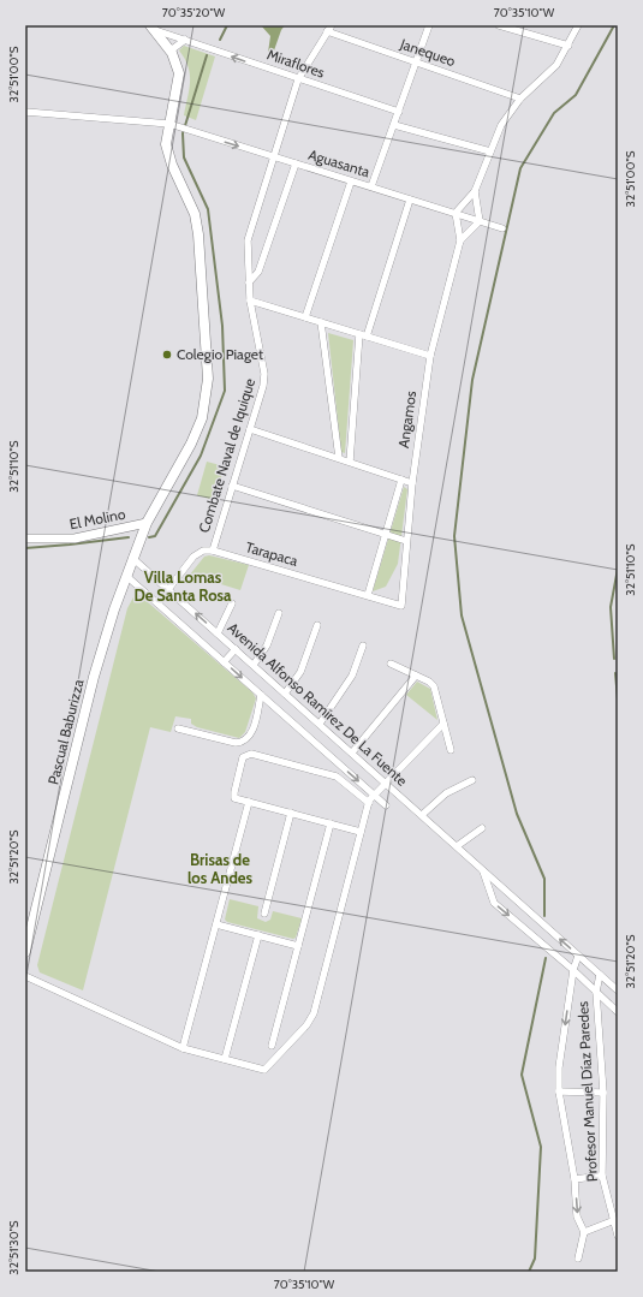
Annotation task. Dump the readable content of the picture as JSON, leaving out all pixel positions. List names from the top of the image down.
{
  "streets": {
    "main road": ["Pascual Baburizza"],
    "street": [
      "Janequeo",
      "Miraflores",
      "Aguasanta",
      "Angamos",
      "Combate Naval de Iquique",
      "El Molino",
      "Tarapaca",
      "Avenida Alfonso Ramírez De La Fuente",
      "Profesor Manuel Díaz Paredes"
    ]
  },
  "crossings": [
    ["Janequeo", "Combate Naval de Iquique"],
    ["Miraflores", "Combate Naval de Iquique"],
    ["Miraflores", "Pascual Baburizza"],
    ["Aguasanta", "Angamos"],
    ["Aguasanta", "Combate Naval de Iquique"],
    ["Aguasanta", "Pascual Baburizza"],
    ["Angamos", "Tarapaca"],
    ["Combate Naval de Iquique", "Tarapaca"],
    ["El Molino", "Pascual Baburizza"],
    ["Avenida Alfonso Ramírez De La Fuente", "Pascual Baburizza"],
    ["Avenida Alfonso Ramírez De La Fuente", "Profesor Manuel Díaz Paredes"]
  ],
  "one_way": ["Miraflores"],
  "districts": ["Villa Lomas De Santa Rosa", "Brisas de los Andes"],
  "places": ["Colegio Piaget"],
  "coordinates": [
    "70°35'20\"W",
    "70°35'10\"W",
    "32°51'00\"S",
    "32°51'10\"S",
    "32°51'20\"S",
    "32°51'30\"S"
  ]
}
